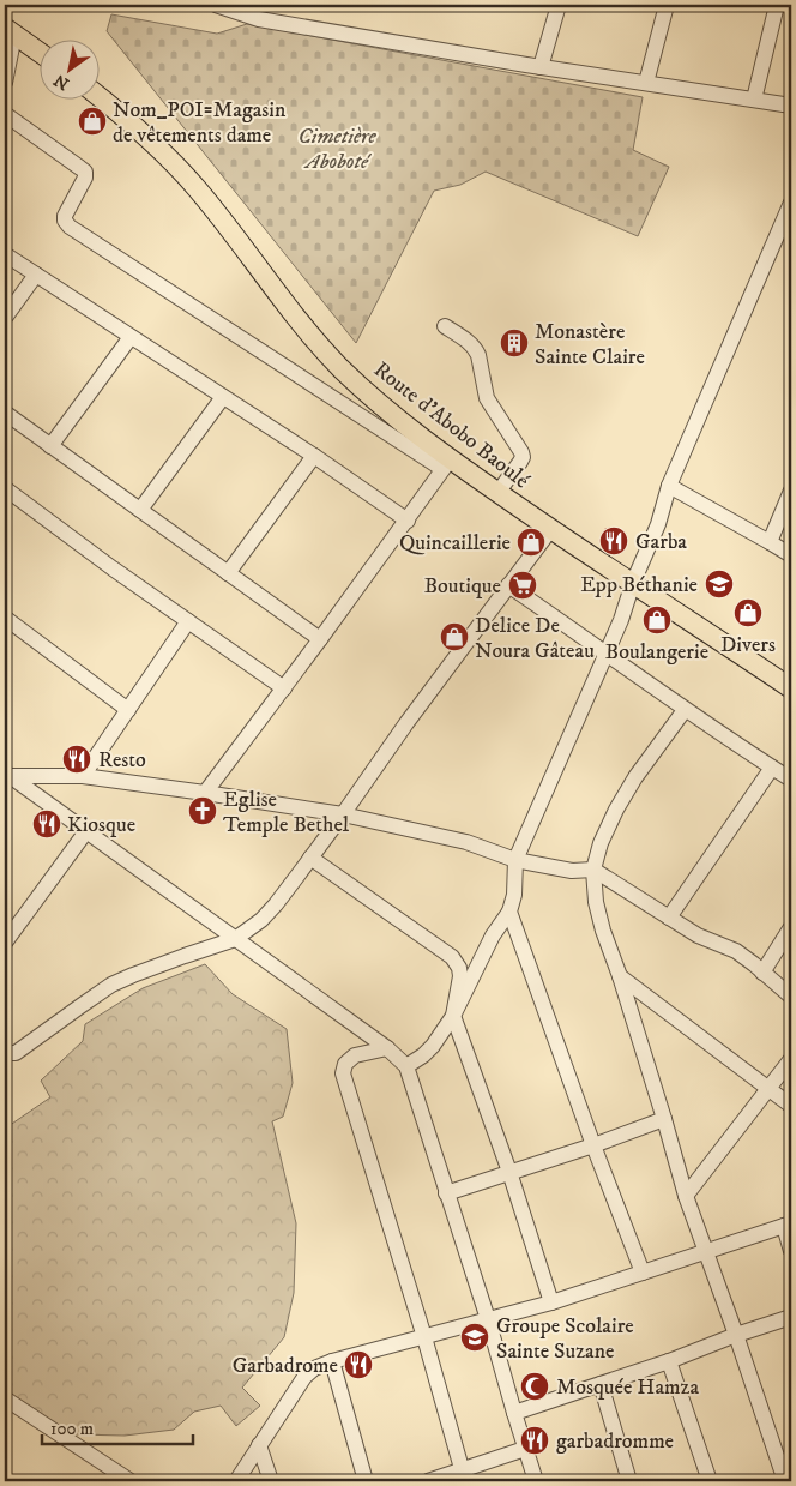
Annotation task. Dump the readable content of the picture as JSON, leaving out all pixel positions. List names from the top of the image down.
{
  "streets": {
    "main road": ["Route d'Abobo Baoulé"]
  },
  "parks": ["Cimetière Aboboté"],
  "places": {
    "shop": [
      "Nom_POI=Magasin de vêtements dame",
      "Quincaillerie",
      "Divers",
      "Boulangerie",
      "Delice De Noura Gâteau"
    ],
    "building": ["Monastère Sainte Claire"],
    "restaurant": [
      "Garba",
      "Resto",
      "Kiosque",
      "Garbadrome",
      "garbadromme"
    ],
    "school or university": ["Epp Béthanie", "Groupe Scolaire Sainte Suzane"],
    "supermarket": ["Boutique"],
    "church": ["Eglise Temple Bethel"],
    "mosque": ["Mosquée Hamza"]
  },
  "scale_bar": "100 m",
  "north": "bottom left"
}
